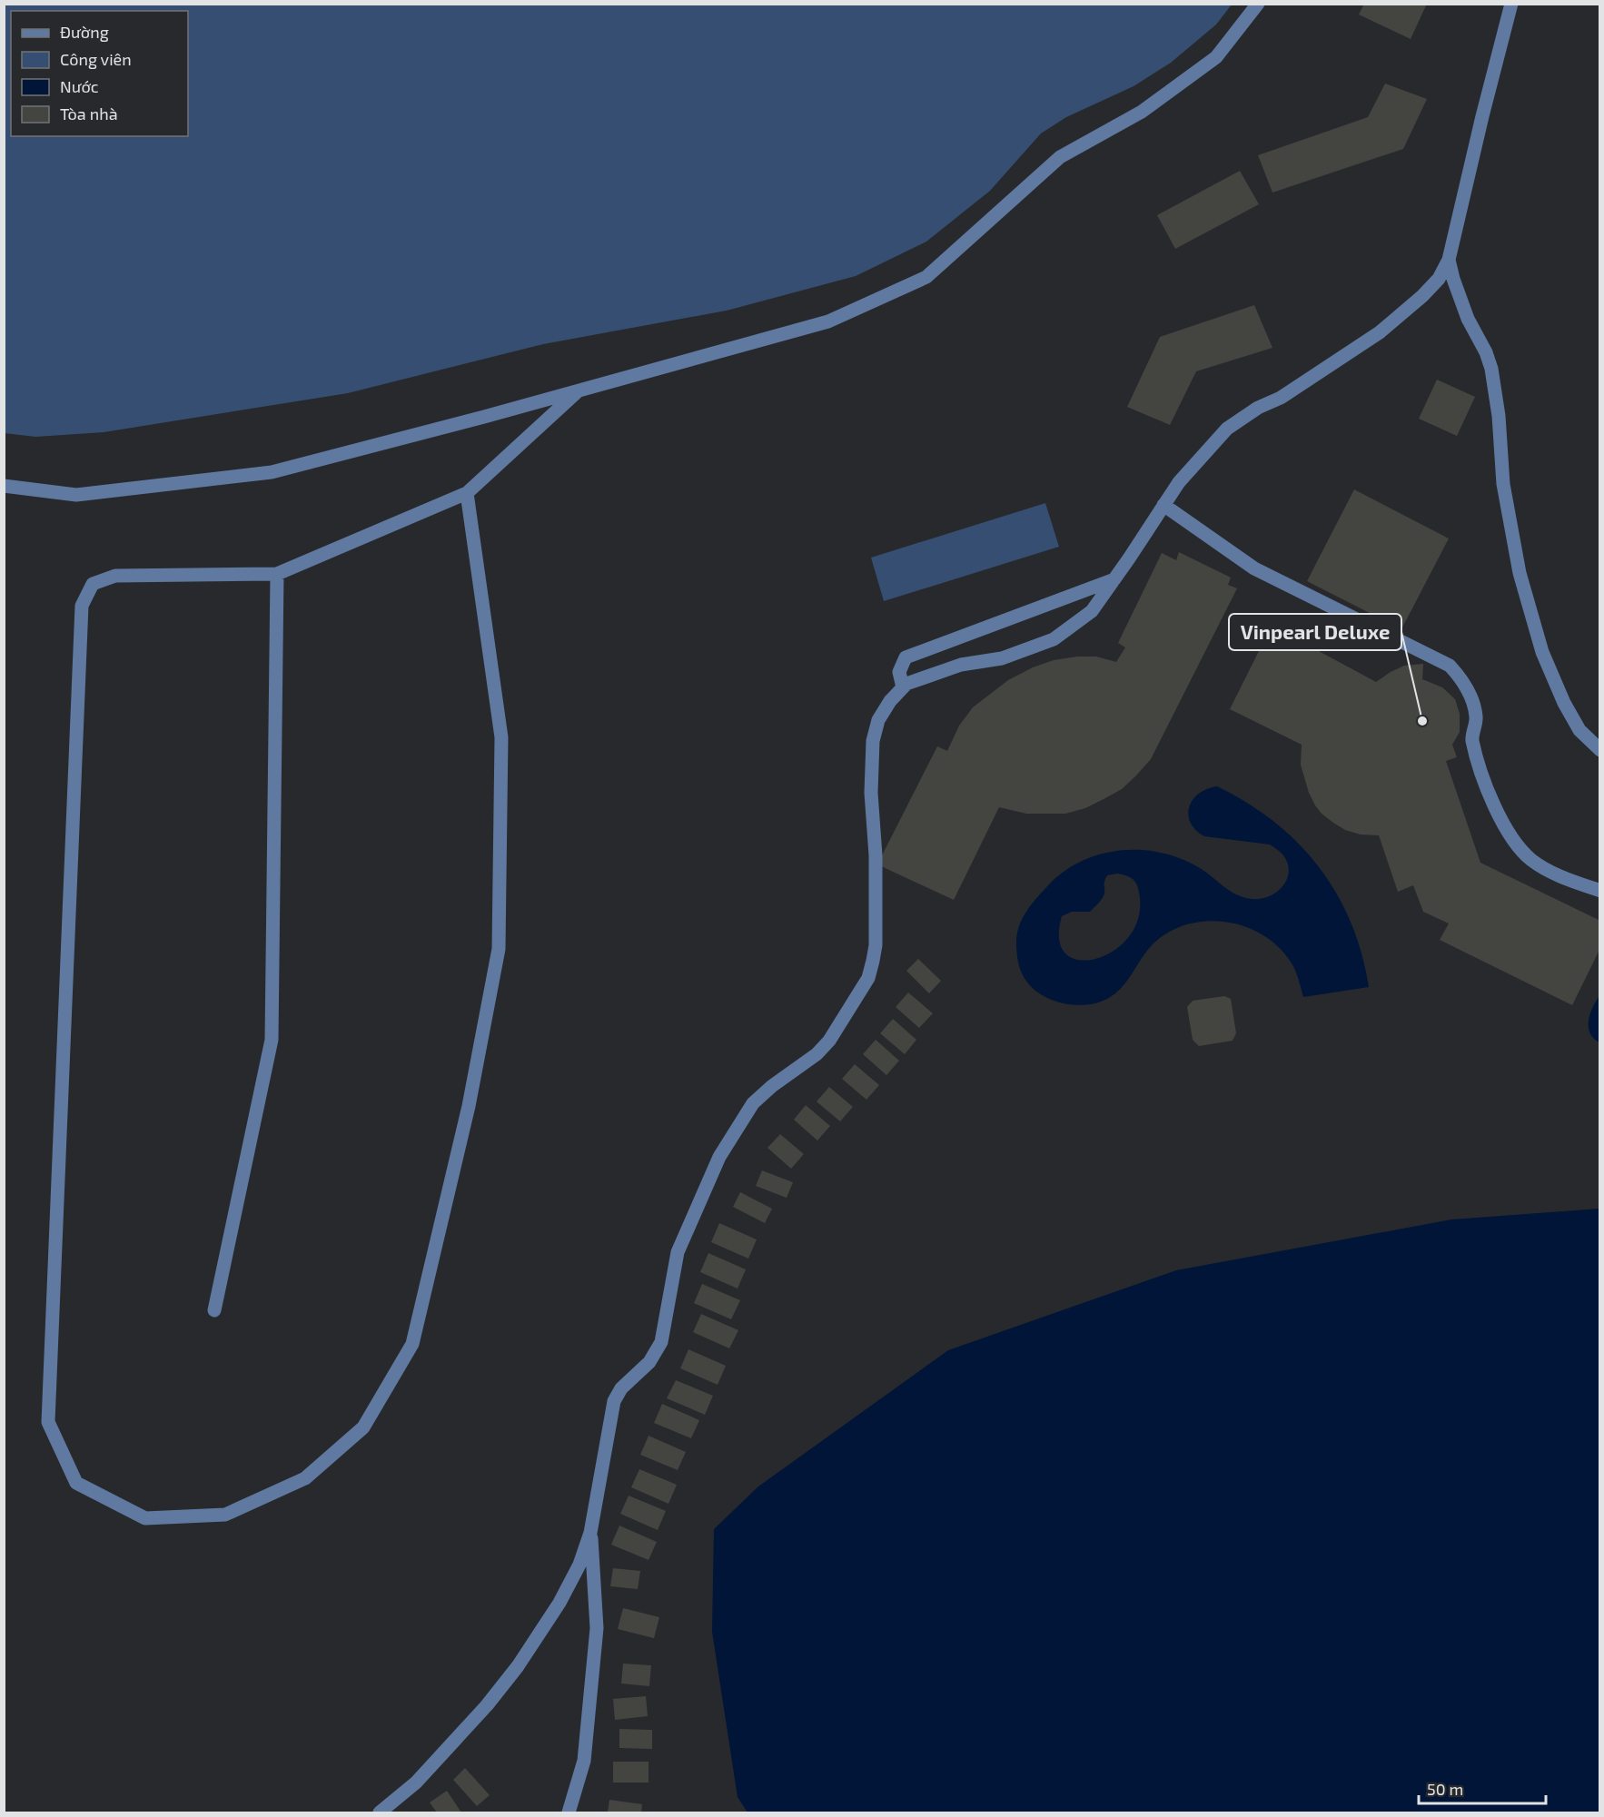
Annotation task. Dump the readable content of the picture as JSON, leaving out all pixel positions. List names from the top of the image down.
{
  "places": ["Vinpearl Deluxe"],
  "legend": [
    "Đường",
    "Công viên",
    "Nước",
    "Tòa nhà"
  ],
  "scale_bar": "50 m"
}
